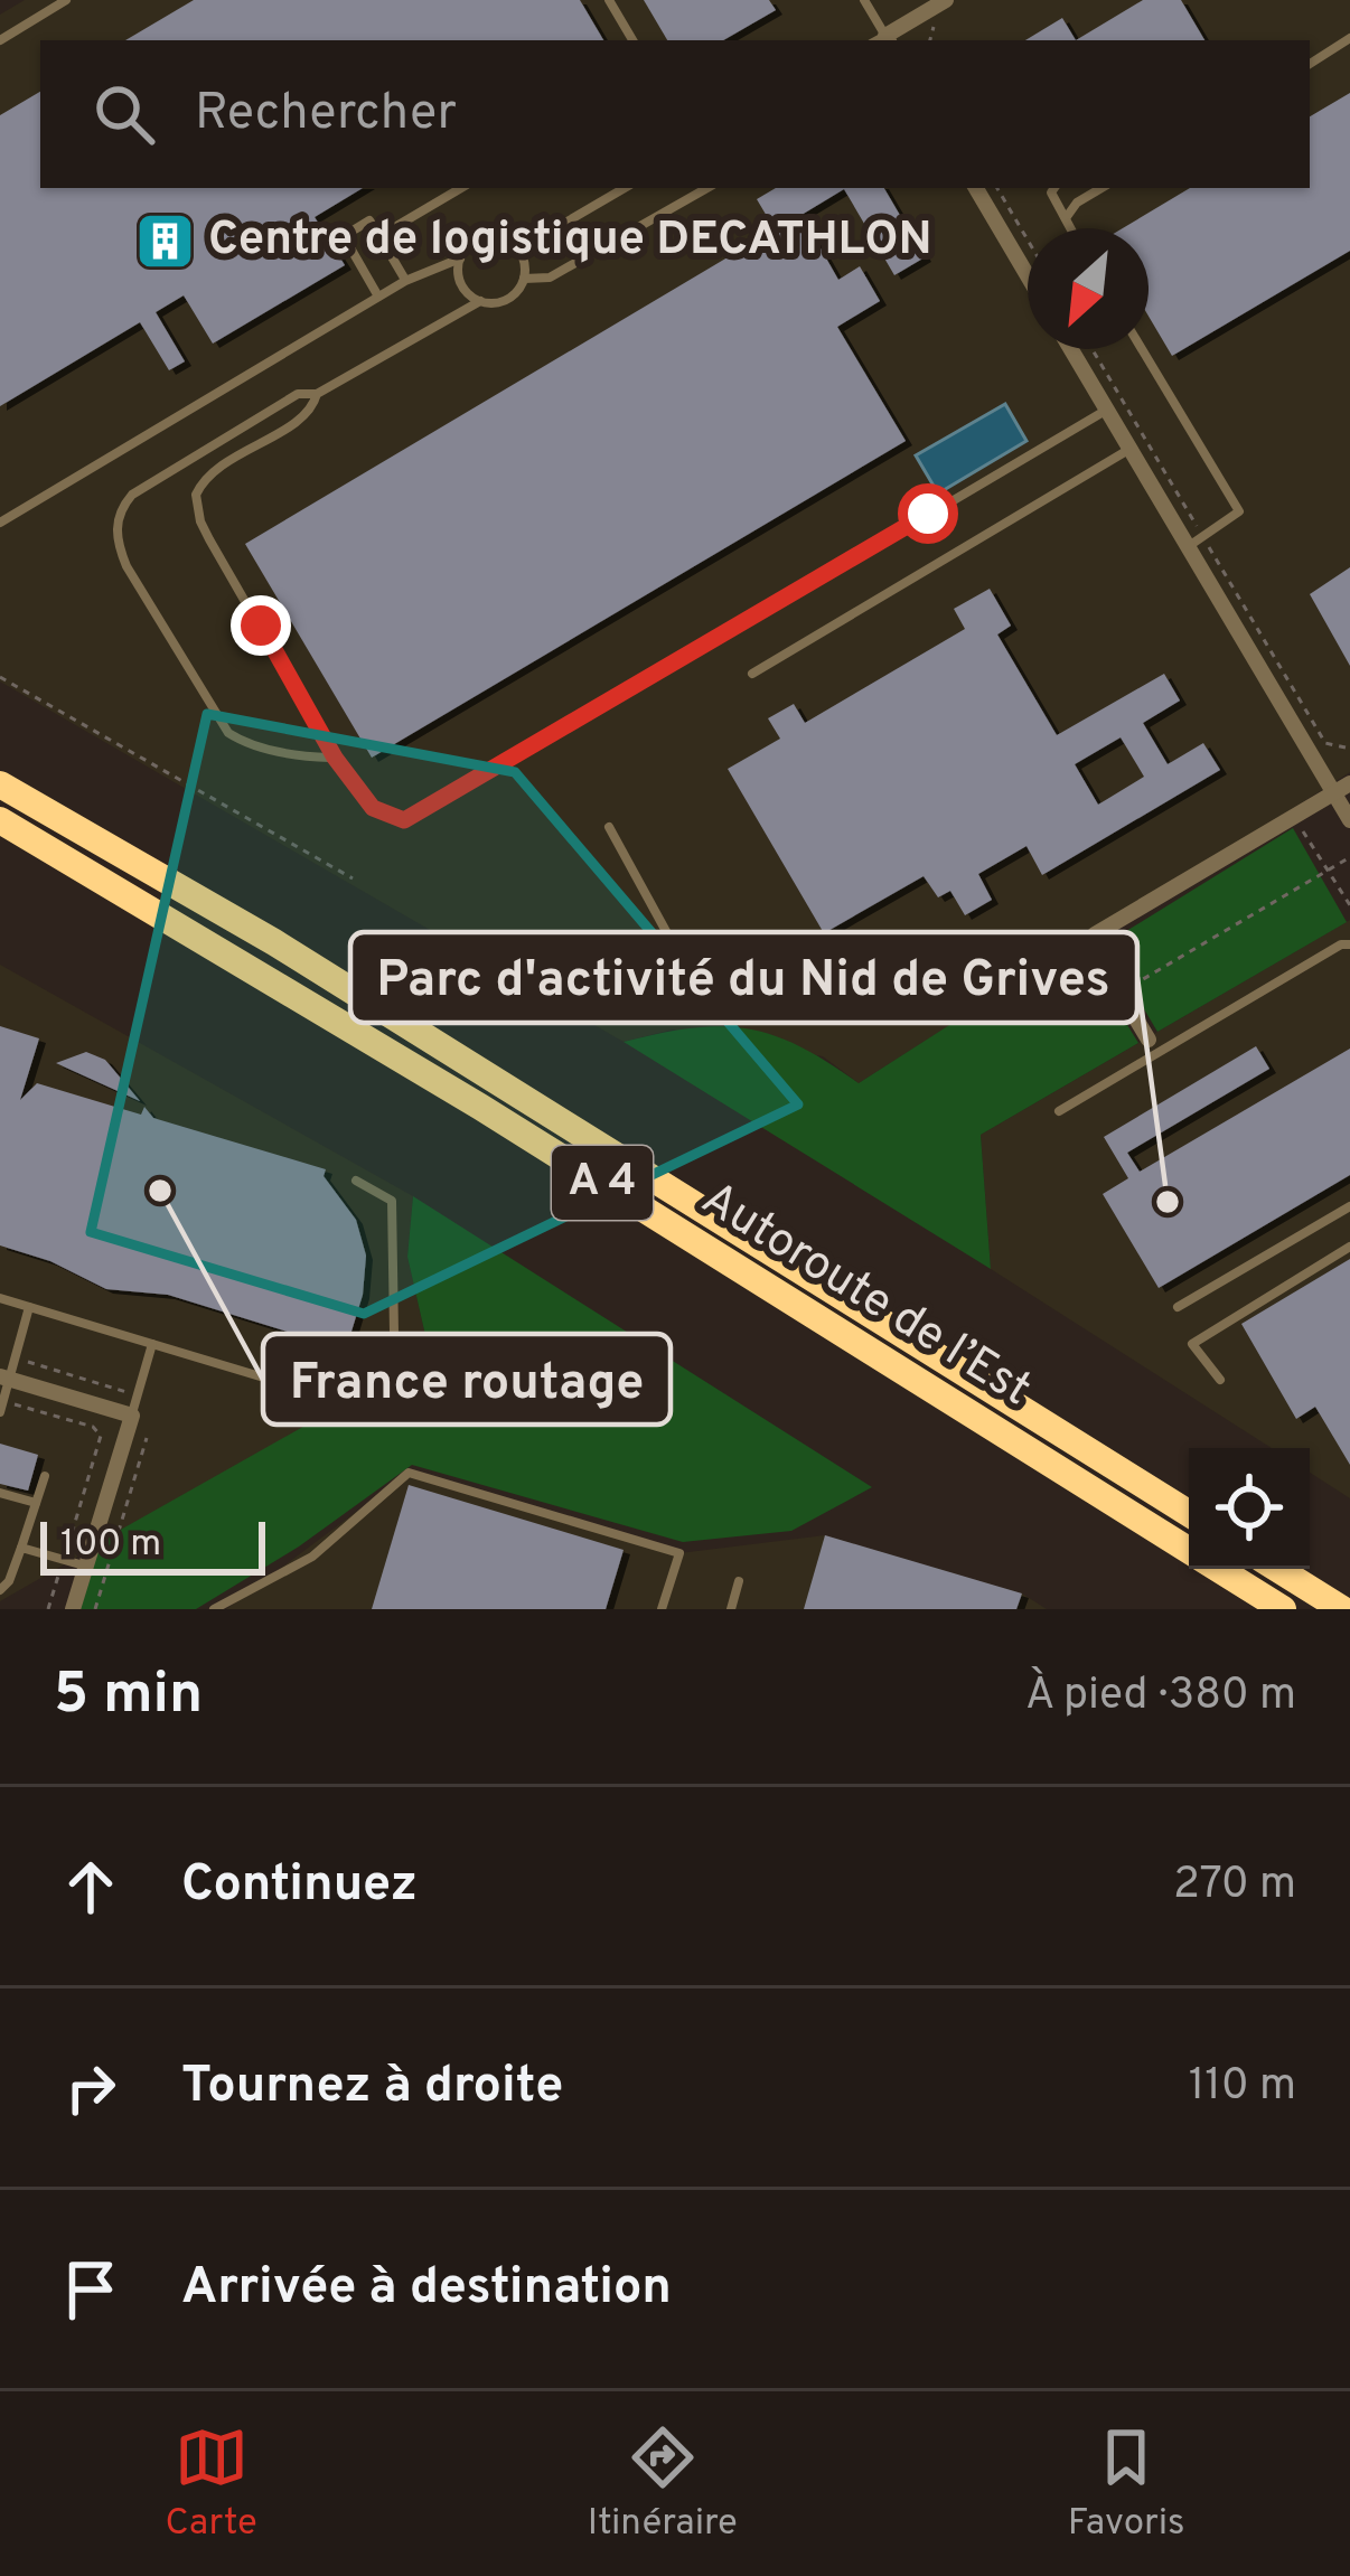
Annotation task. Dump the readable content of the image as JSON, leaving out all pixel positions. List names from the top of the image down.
{
  "streets": {
    "highway": ["A 4", "Autoroute de l’Est"]
  },
  "places": {
    "building": ["Centre de logistique DECATHLON"],
    "other": ["France routage", "Parc d'activité du Nid de Grives"]
  },
  "scale_bar": "100 m",
  "north": "bottom left",
  "page": {
    "search": "Rechercher",
    "scale": "100 m",
    "heading": ["5 min", "À pied · 380 m"],
    "list": [
      ["Continuez", "270 m"],
      ["Tournez à droite", "110 m"],
      "Arrivée à destination"
    ],
    "nav": ["Carte", "Itinéraire", "Favoris"]
  }
}
